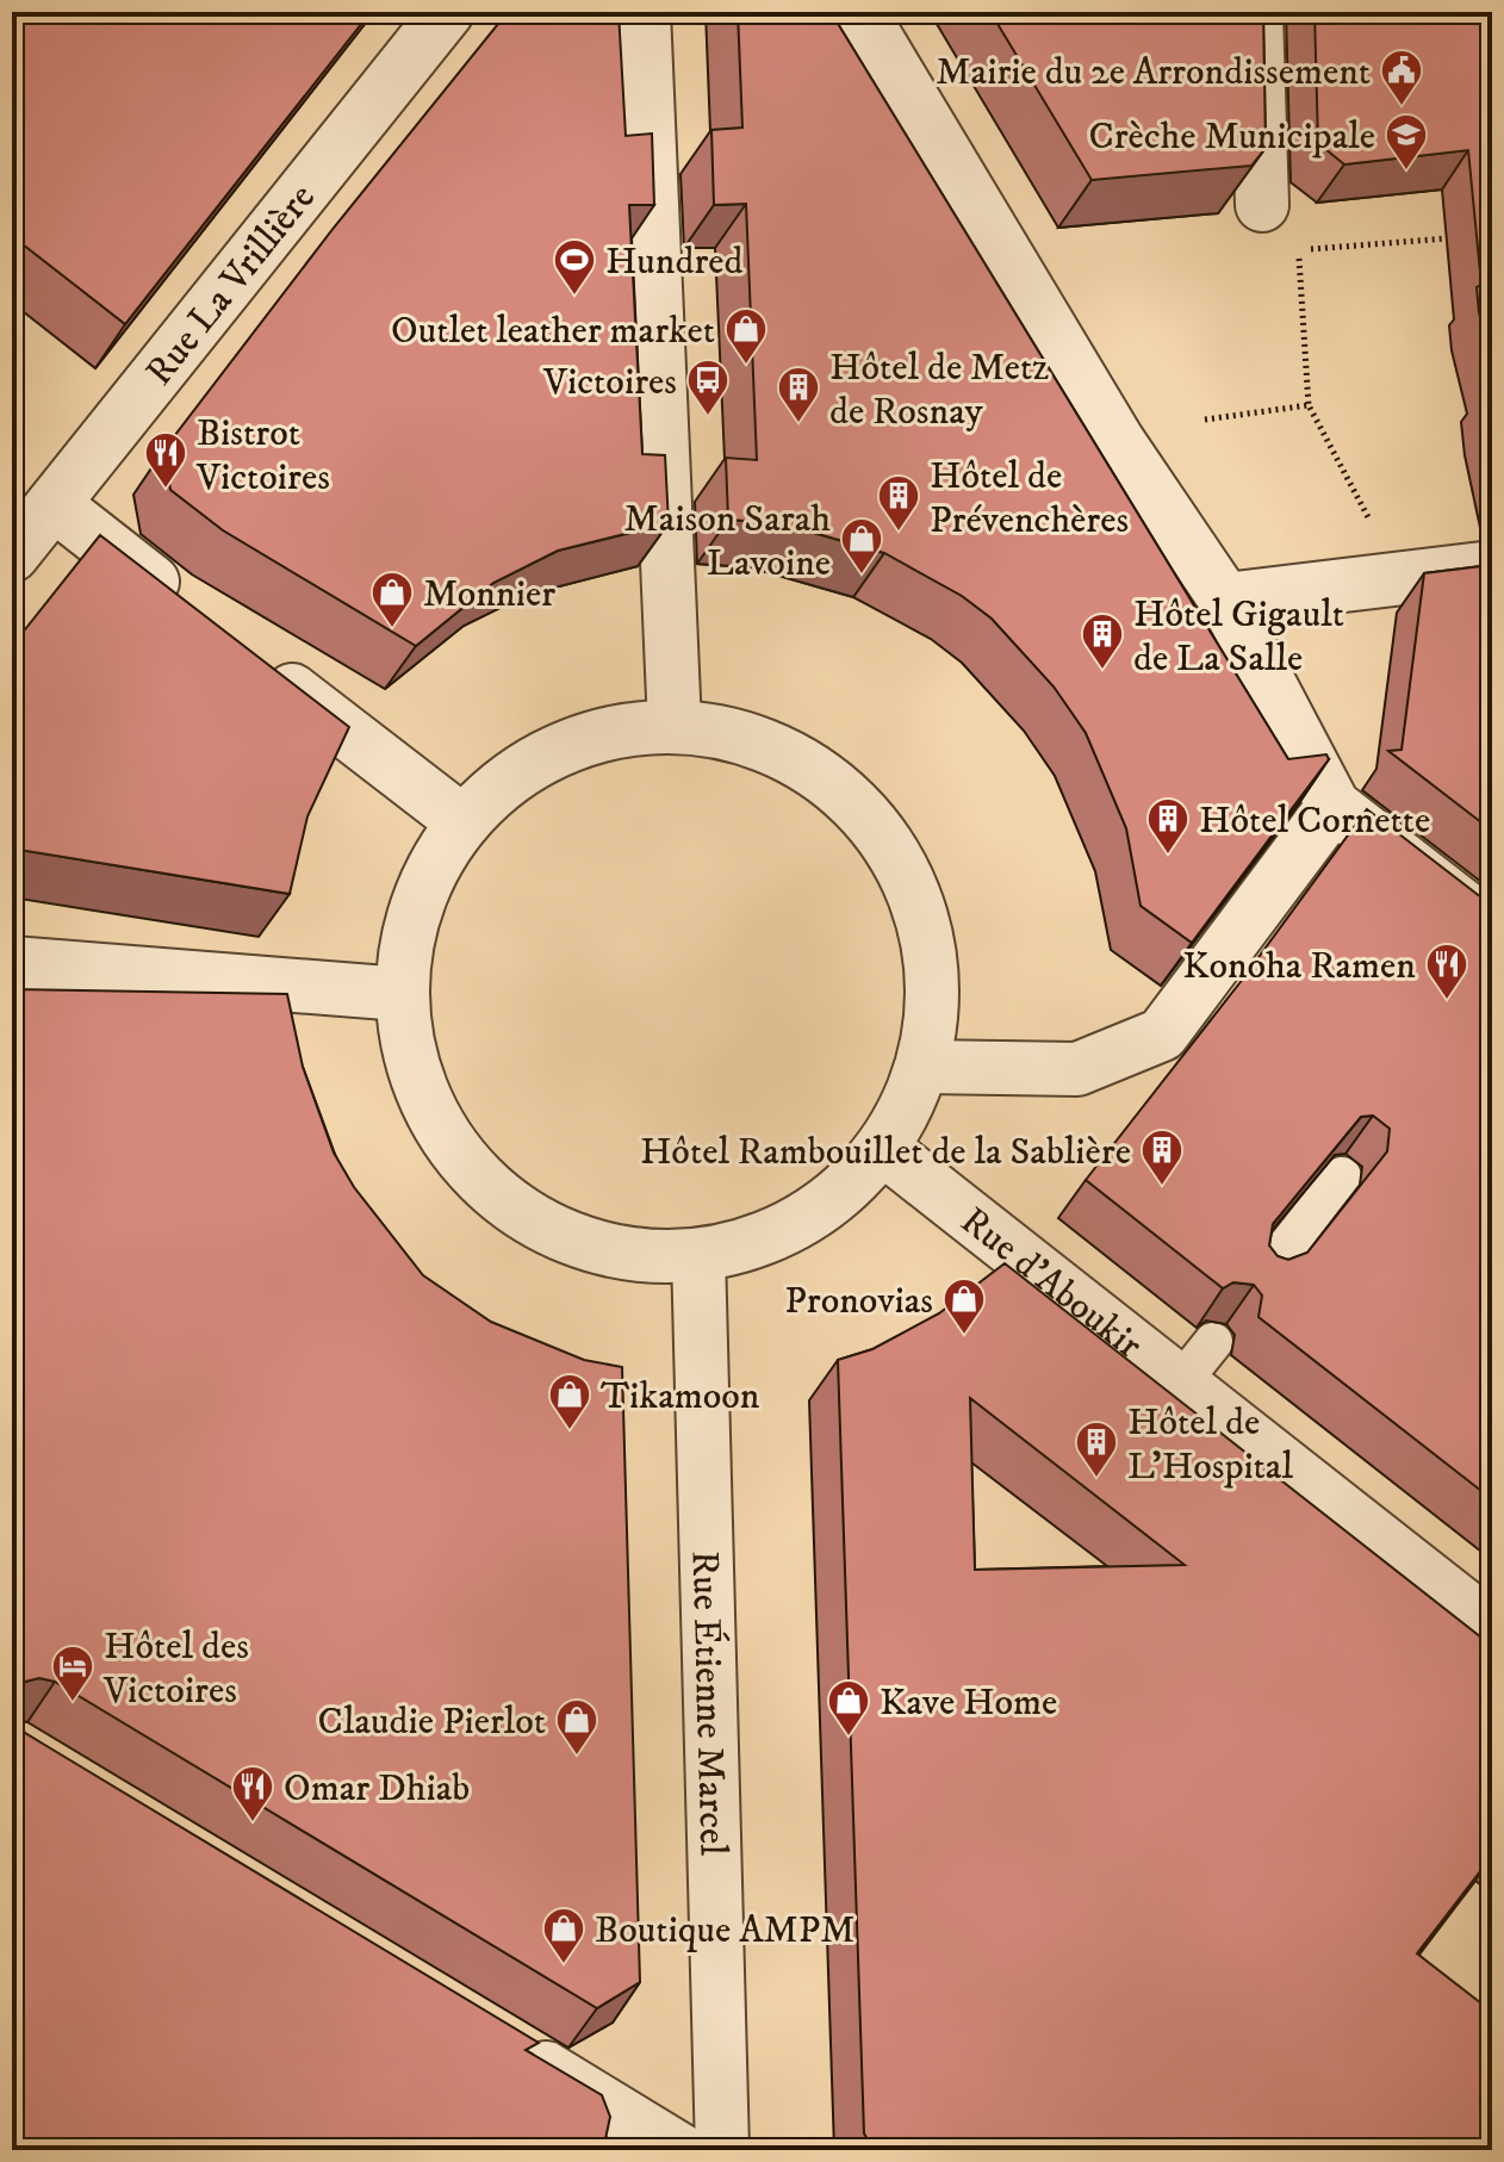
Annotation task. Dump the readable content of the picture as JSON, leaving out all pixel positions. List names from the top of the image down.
{
  "streets": {
    "street": ["Rue La Vrillière", "Rue d'Aboukir", "Rue Étienne Marcel"]
  },
  "places": {
    "public building": ["Mairie du 2e Arrondissement"],
    "school or university": ["Crèche Municipale"],
    "sports": ["Hundred"],
    "shop": [
      "Outlet leather market",
      "Maison Sarah Lavoine",
      "Monnier",
      "Pronovias",
      "Tikamoon",
      "Kave Home",
      "Claudie Pierlot",
      "Boutique AMPM"
    ],
    "bus stop": ["Victoires"],
    "building": [
      "Hôtel de Metz de Rosnay",
      "Hôtel de Prévenchères",
      "Hôtel Gigault de La Salle",
      "Hôtel Cornette",
      "Hôtel Rambouillet de la Sablière",
      "Hôtel de L'Hospital"
    ],
    "restaurant": ["Bistrot Victoires", "Konoha Ramen", "Omar Dhiab"],
    "hotel": ["Hôtel des Victoires"]
  }
}
